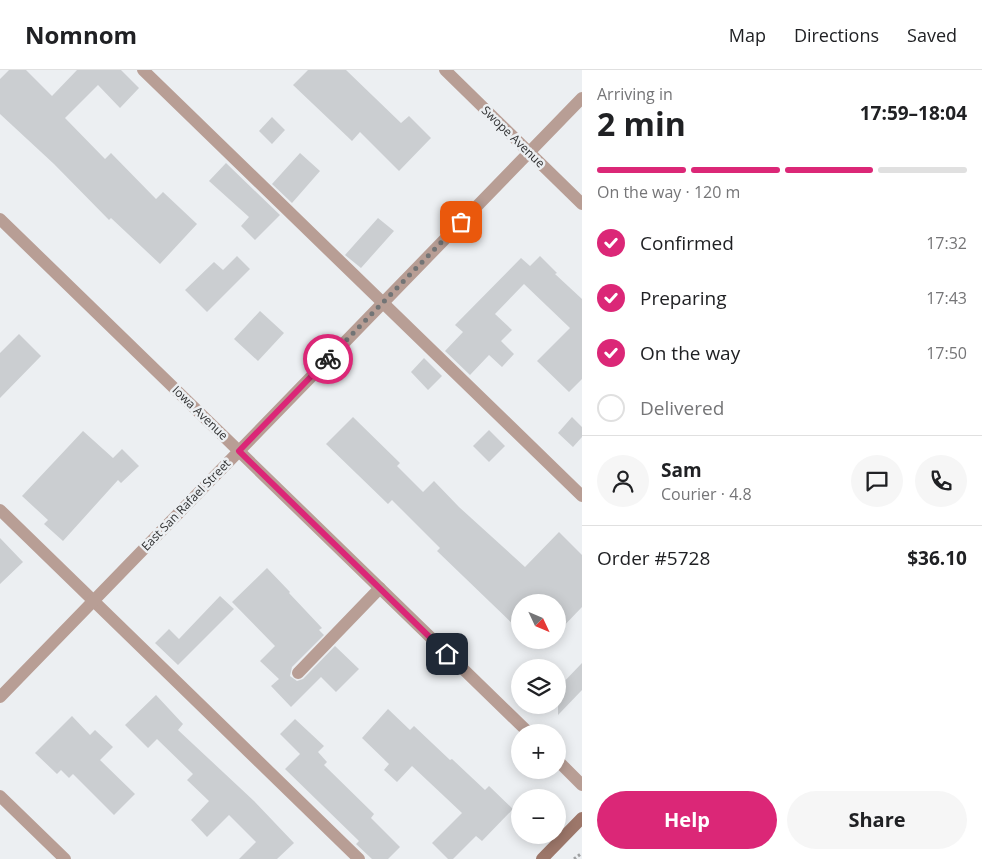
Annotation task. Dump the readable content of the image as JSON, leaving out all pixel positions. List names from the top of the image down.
{
  "streets": {
    "street": ["Swope Avenue", "Iowa Avenue", "East San Rafael Street"]
  },
  "crossings": [
    ["Swope Avenue", "East San Rafael Street"],
    ["Iowa Avenue", "East San Rafael Street"]
  ],
  "north": "bottom right",
  "page": {
    "header": "Nomnom",
    "nav": ["Map", "Directions", "Saved"],
    "heading": ["2 min", "Arriving in", "17:59–18:04"],
    "panel": [
      "Sam",
      "Courier · 4.8",
      "Order #5728",
      "$36.10"
    ],
    "bar": "On the way · 120 m",
    "list": [
      ["Confirmed", "17:32"],
      ["Preparing", "17:43"],
      ["On the way", "17:50"],
      "Delivered"
    ],
    "map_buttons": ["+", "−"],
    "buttons": ["Help", "Share"]
  }
}
